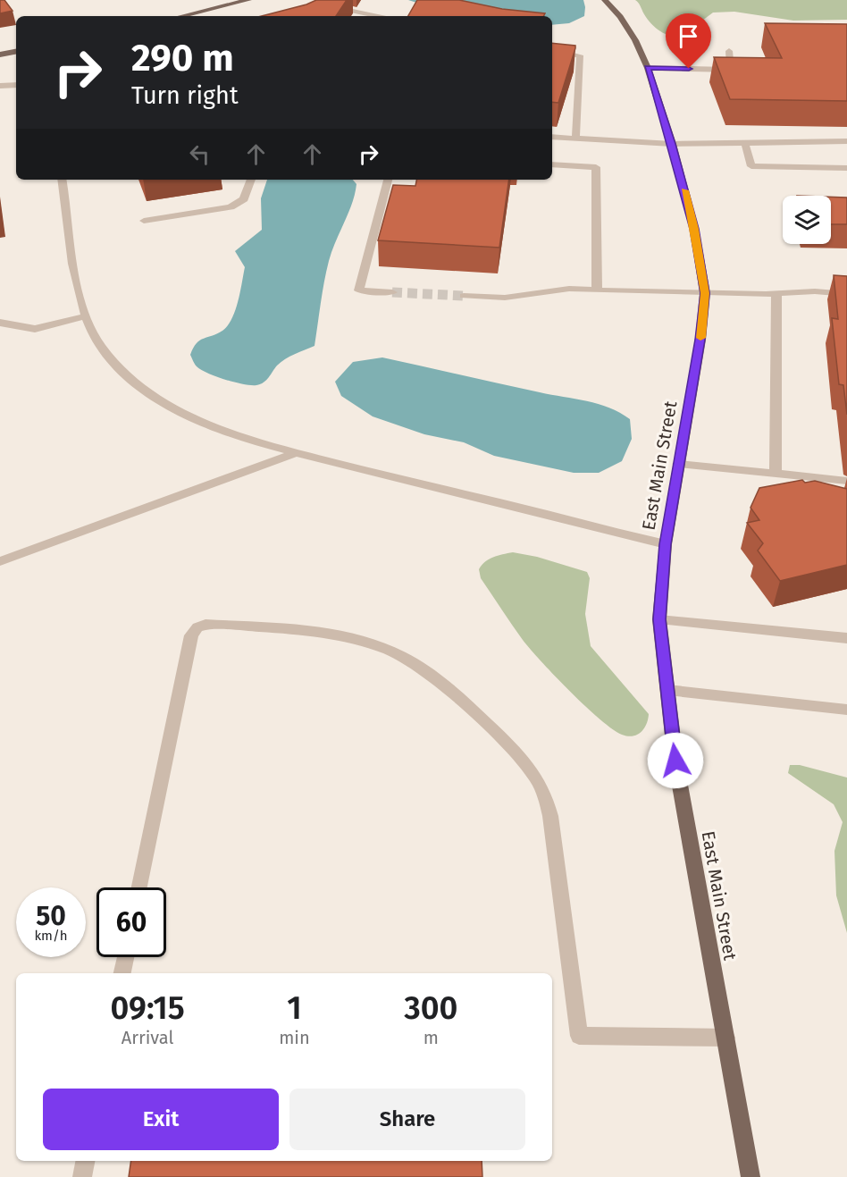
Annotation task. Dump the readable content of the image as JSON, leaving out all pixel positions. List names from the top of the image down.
{
  "streets": {
    "main road": ["East Main Street"]
  },
  "page": {
    "turn": ["290 m", "Turn right"],
    "speed": "50 km/h",
    "limit": "60",
    "eta": [
      "09:15",
      "Arrival",
      "1",
      "min",
      "300",
      "m"
    ],
    "buttons": ["Exit", "Share"]
  }
}
